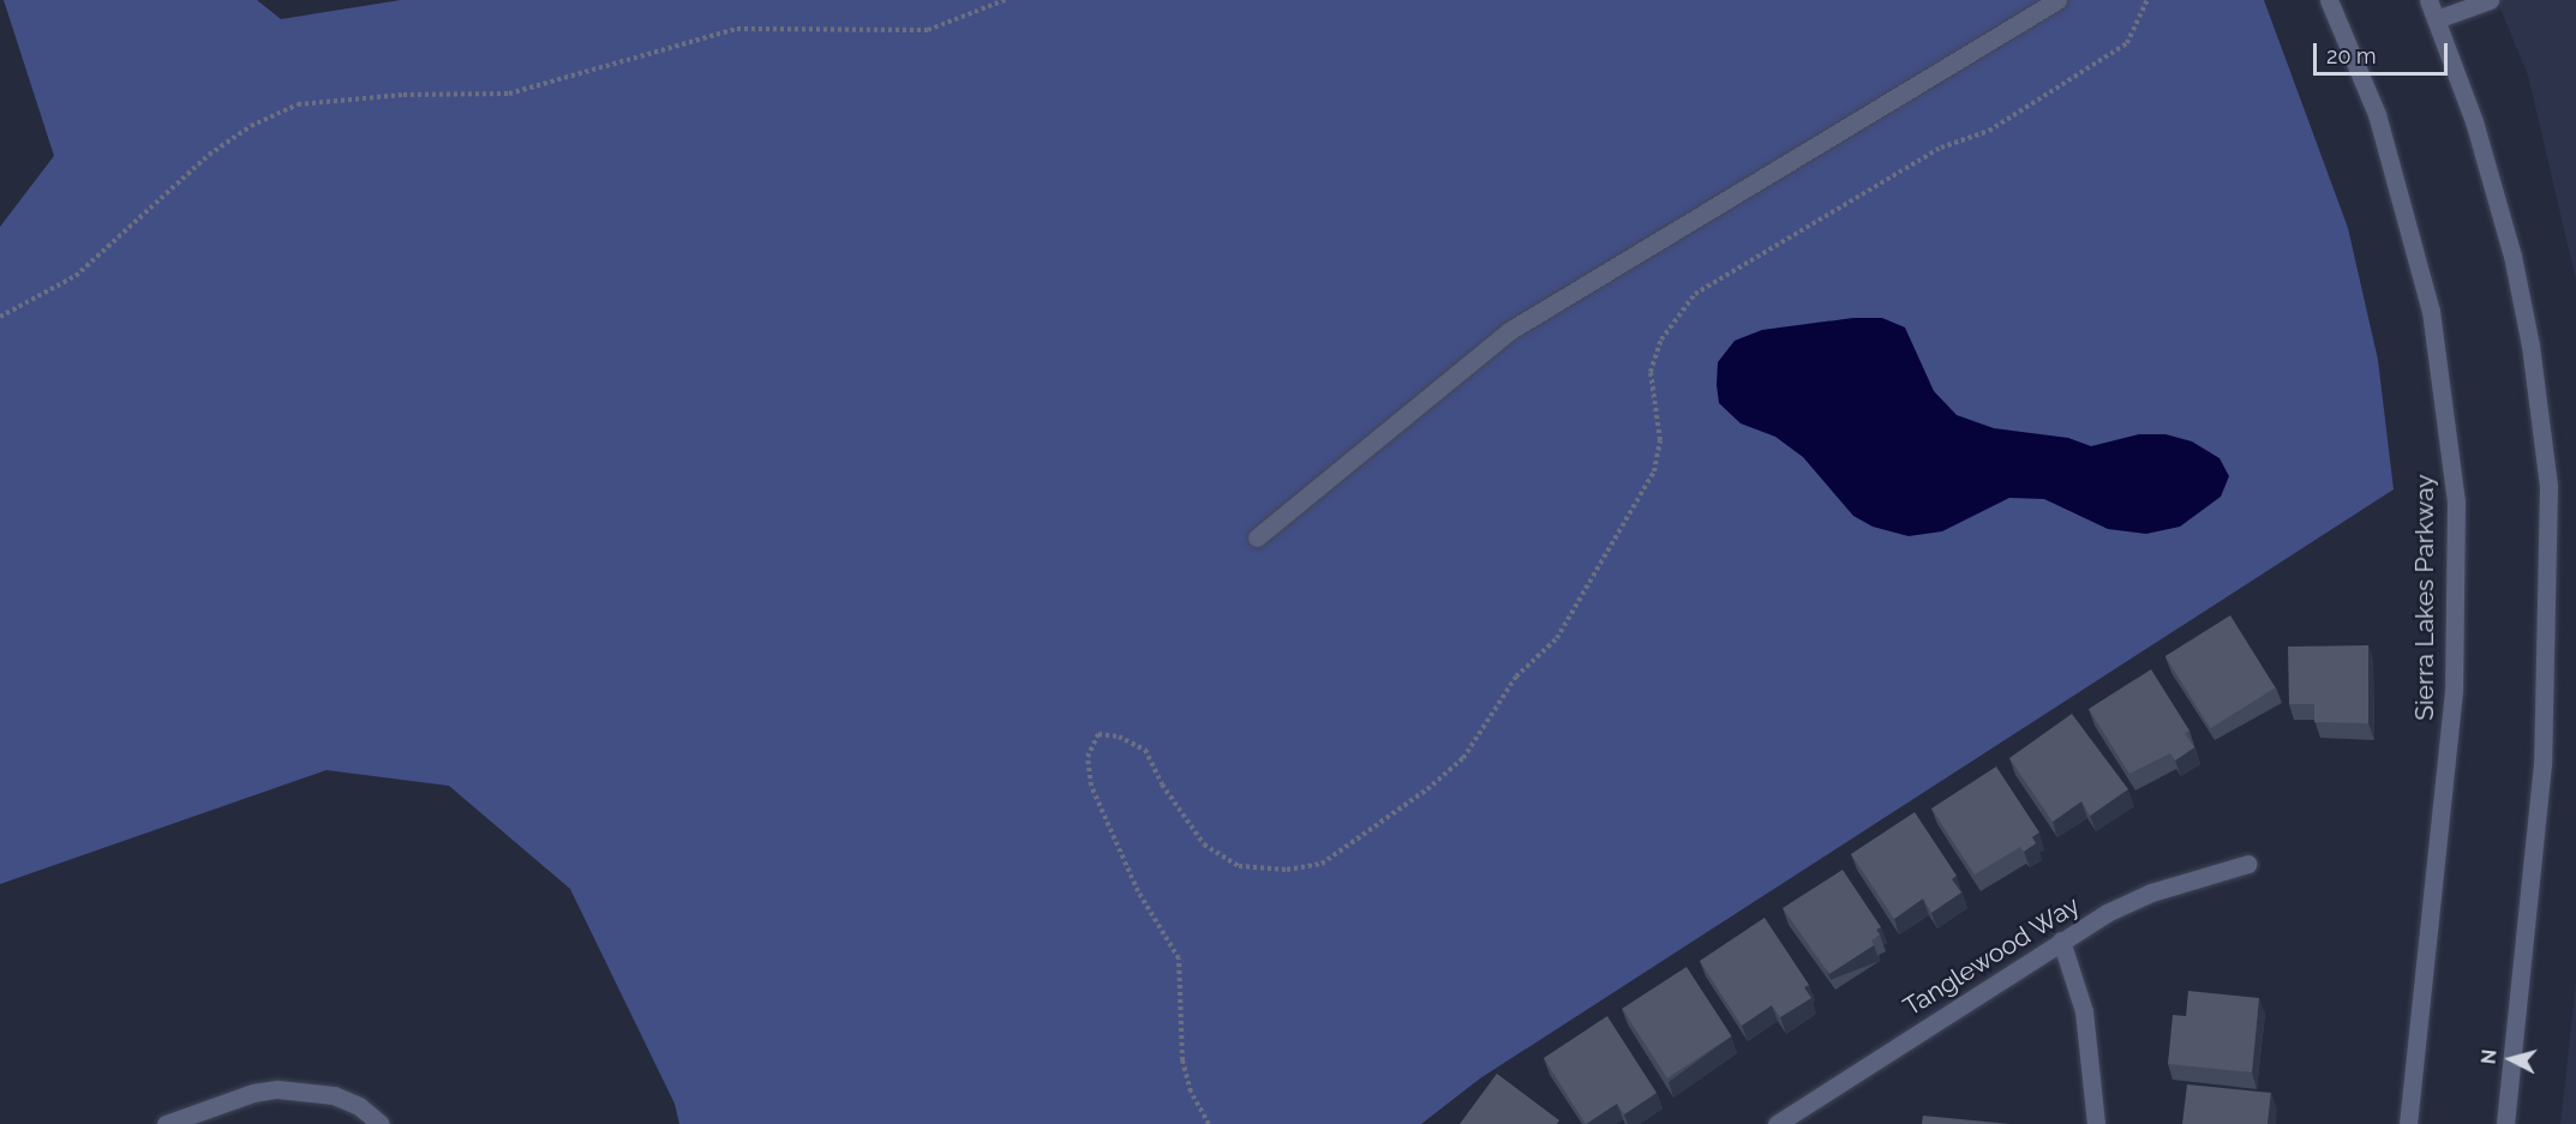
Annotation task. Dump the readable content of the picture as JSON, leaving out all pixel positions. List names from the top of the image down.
{
  "streets": {
    "street": ["Sierra Lakes Parkway", "Tanglewood Way"]
  },
  "scale_bar": "20 m",
  "north": "left"
}
